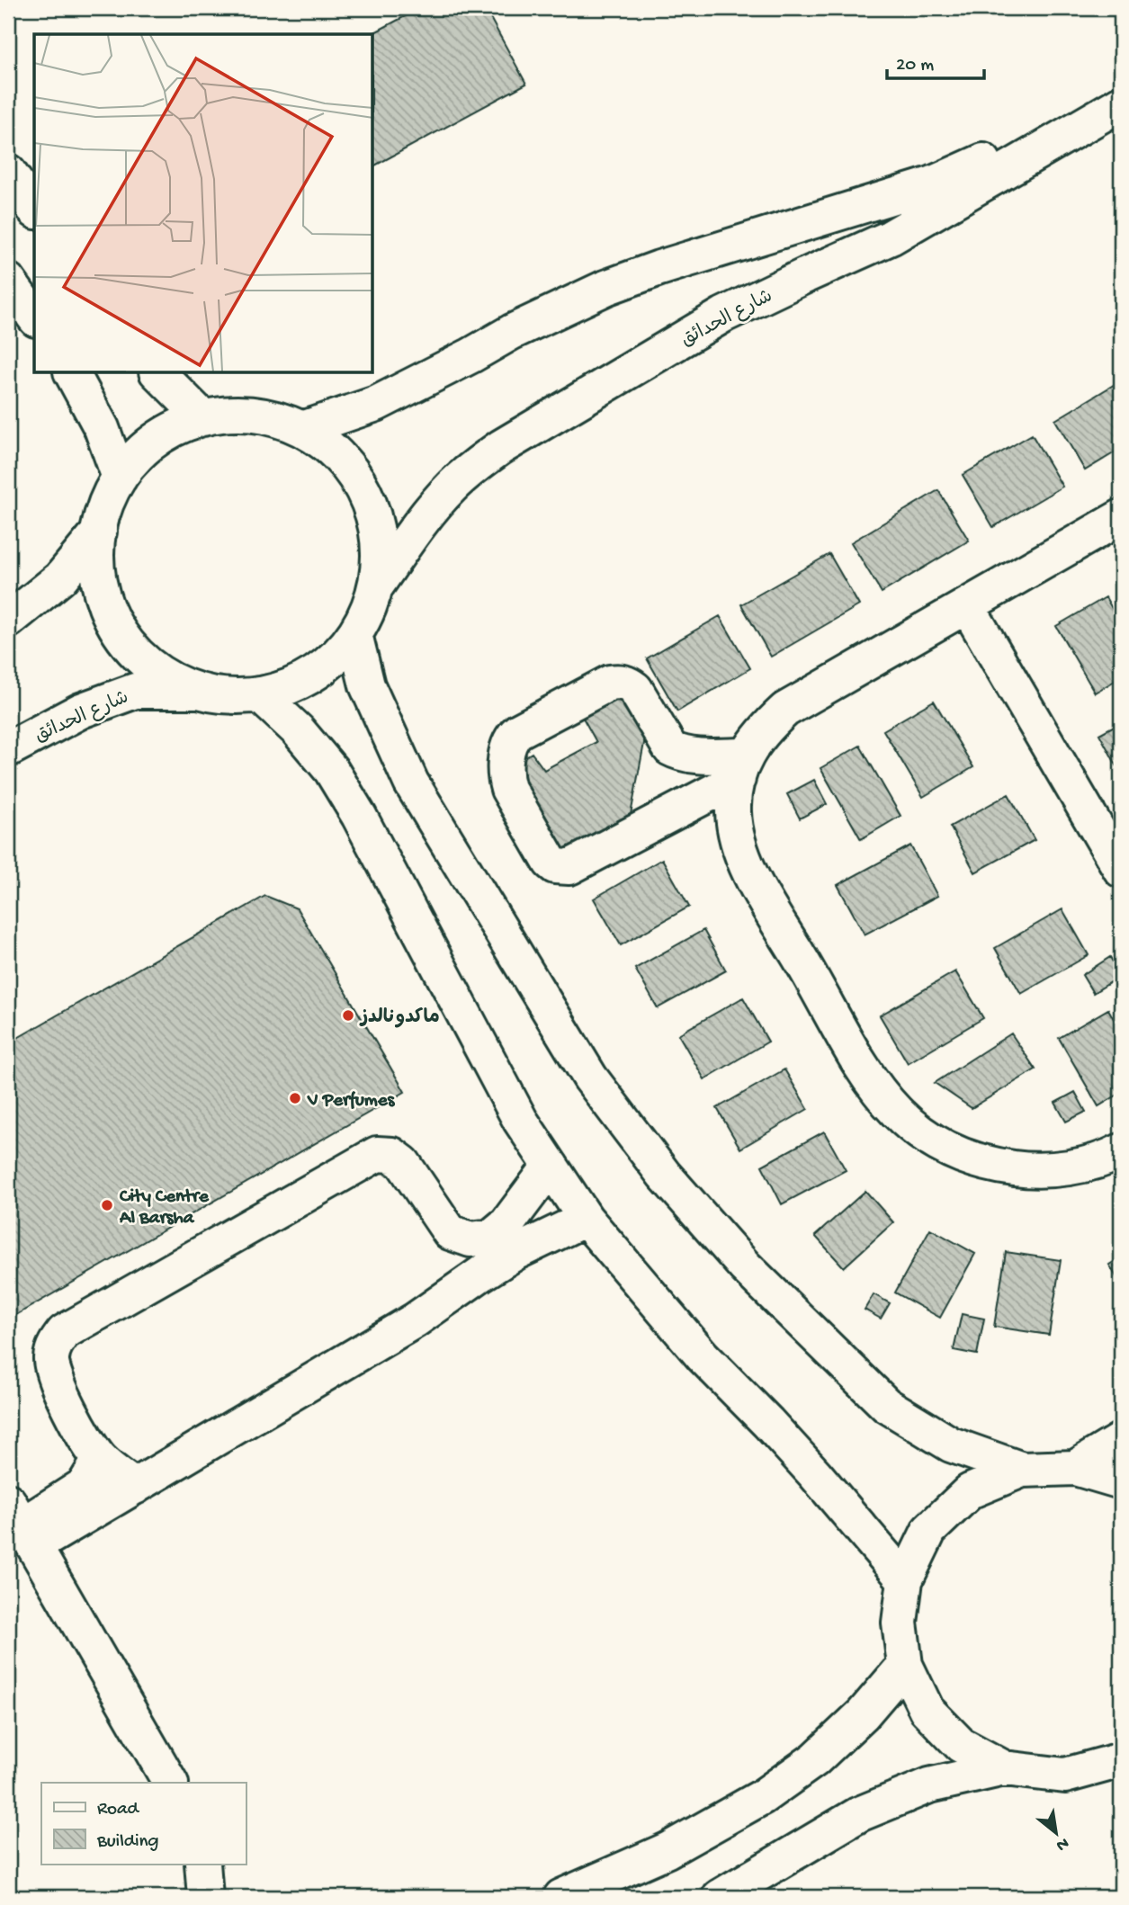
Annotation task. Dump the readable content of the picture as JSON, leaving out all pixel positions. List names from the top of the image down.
{
  "streets": {
    "street": ["شارع الحدائق"]
  },
  "places": ["ماكدونالدز", "V Perfumes", "City Centre Al Barsha"],
  "legend": ["Road", "Building"],
  "scale_bar": "20 m",
  "north": "bottom right"
}
